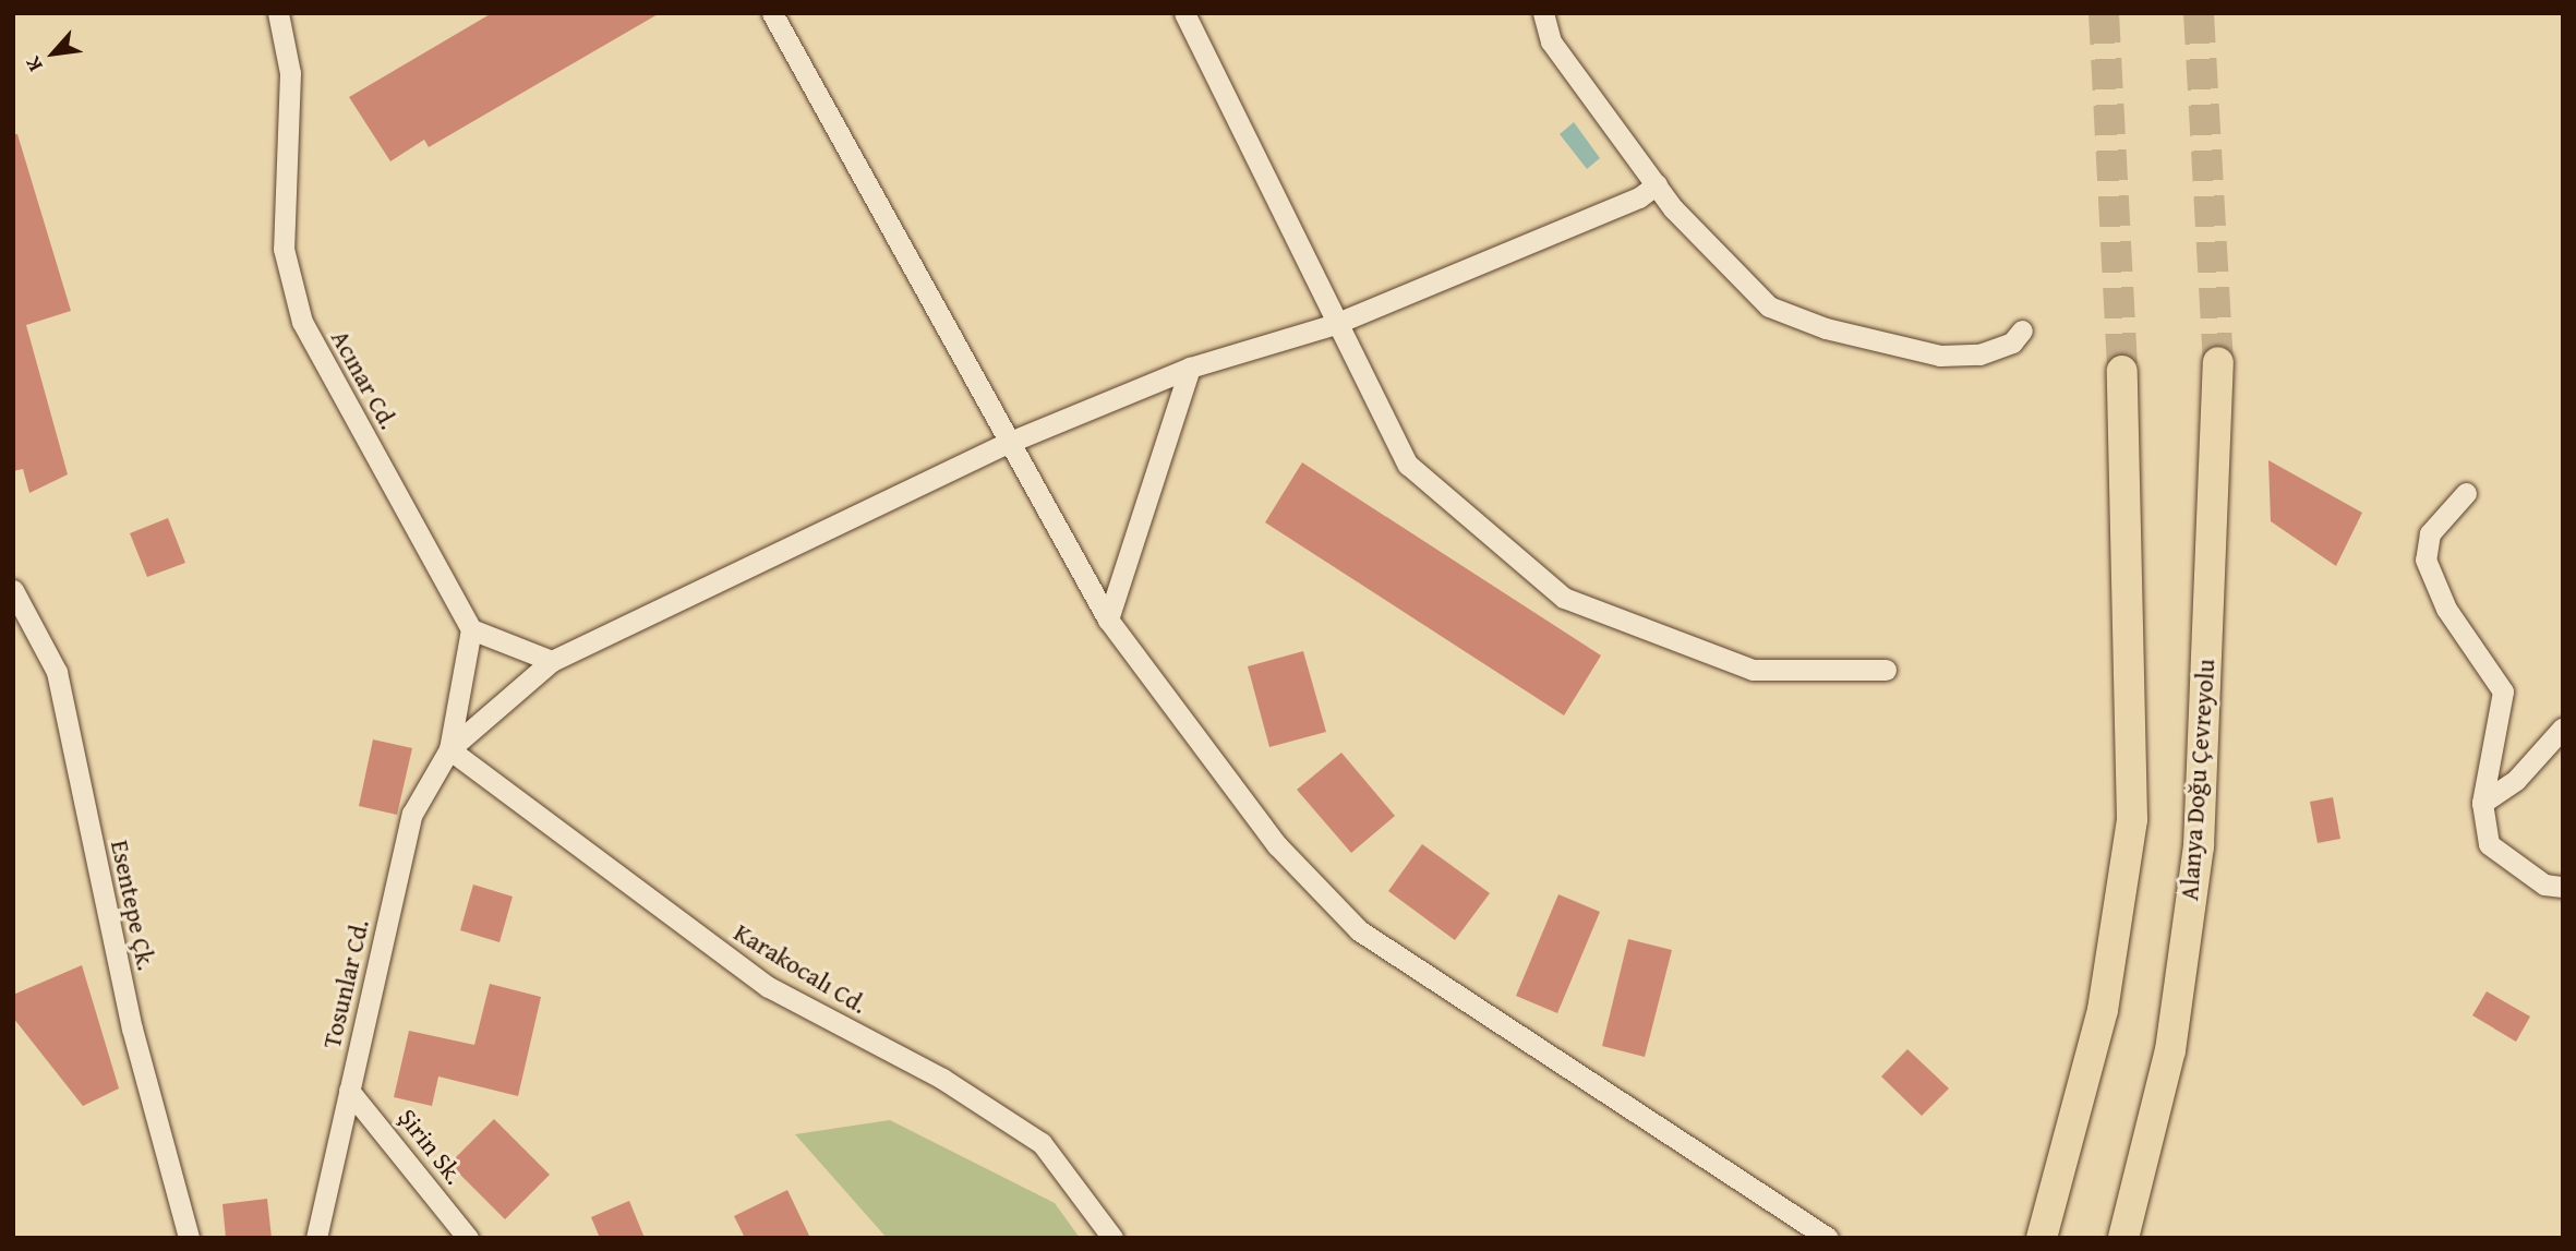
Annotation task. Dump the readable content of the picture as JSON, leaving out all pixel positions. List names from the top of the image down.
{
  "streets": {
    "highway": ["Alanya Doğu Çevreyolu"],
    "street": [
      "Acınar Cd.",
      "Esentepe Çk.",
      "Karakocalı Cd.",
      "Tosunlar Cd.",
      "Şirin Sk."
    ]
  },
  "crossings": [
    ["Karakocalı Cd.", "Tosunlar Cd."],
    ["Tosunlar Cd.", "Şirin Sk."]
  ],
  "north": "bottom left"
}
